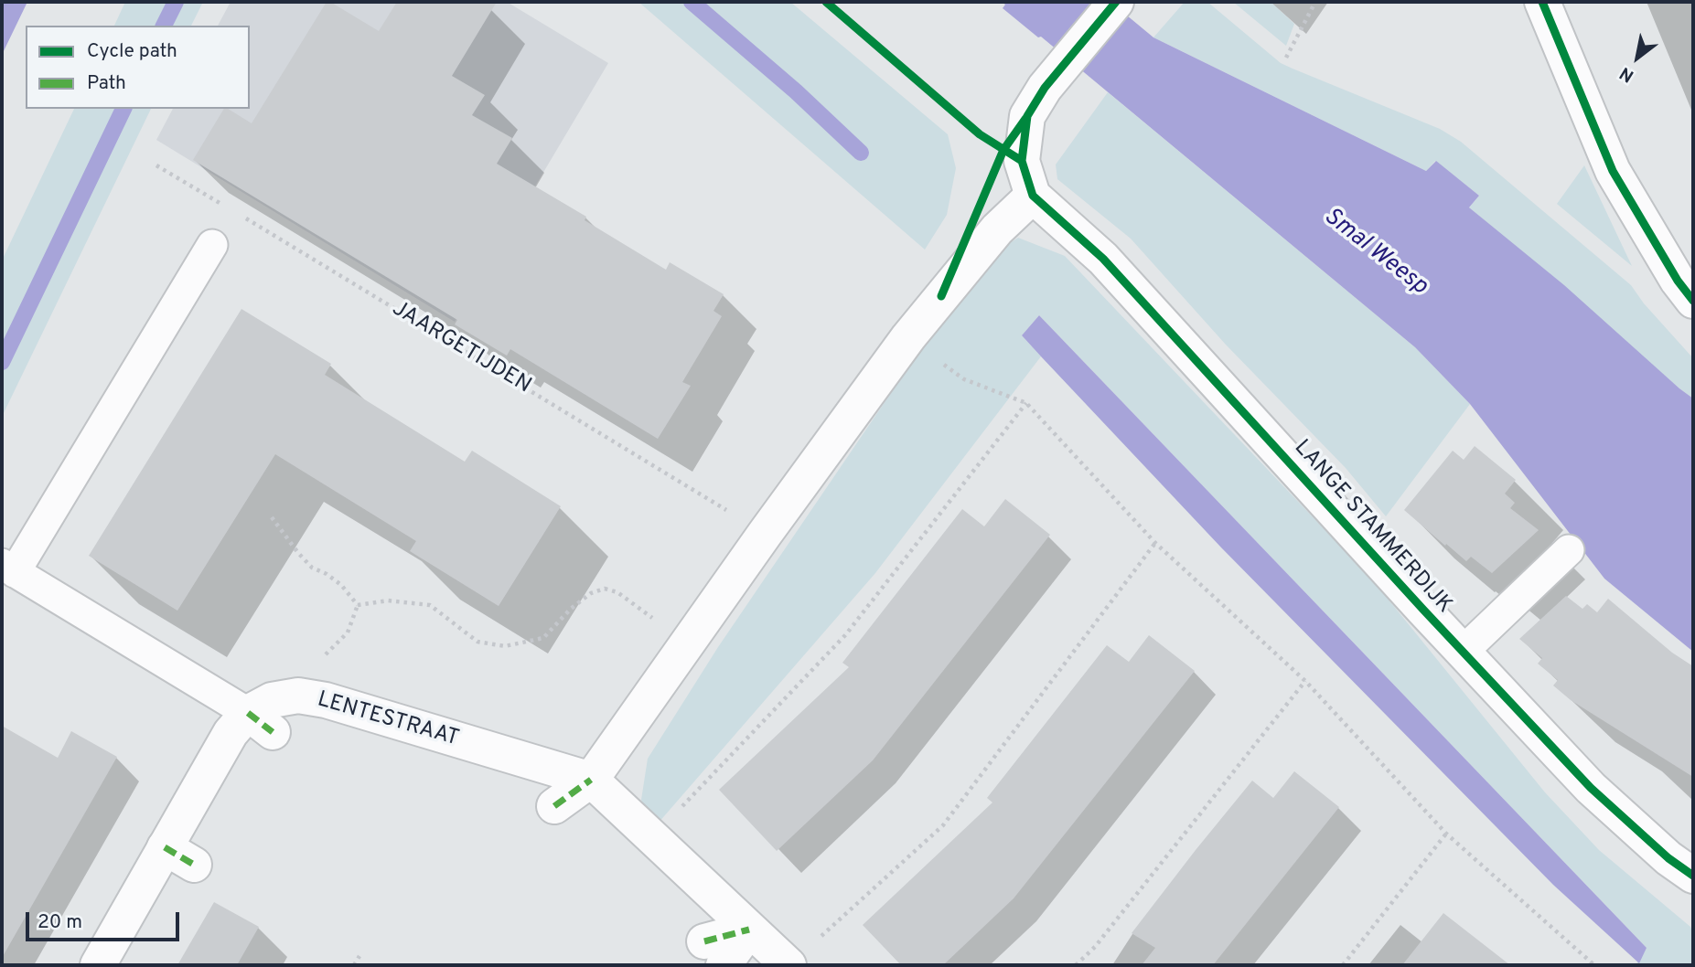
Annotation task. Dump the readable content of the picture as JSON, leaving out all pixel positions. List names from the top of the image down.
{
  "streets": {
    "street": ["LANGE STAMMERDIJK", "LENTESTRAAT"],
    "path": ["JAARGETIJDEN"]
  },
  "water": ["Smal Weesp"],
  "legend": ["Cycle path", "Path"],
  "scale_bar": "20 m",
  "north": "bottom left"
}
